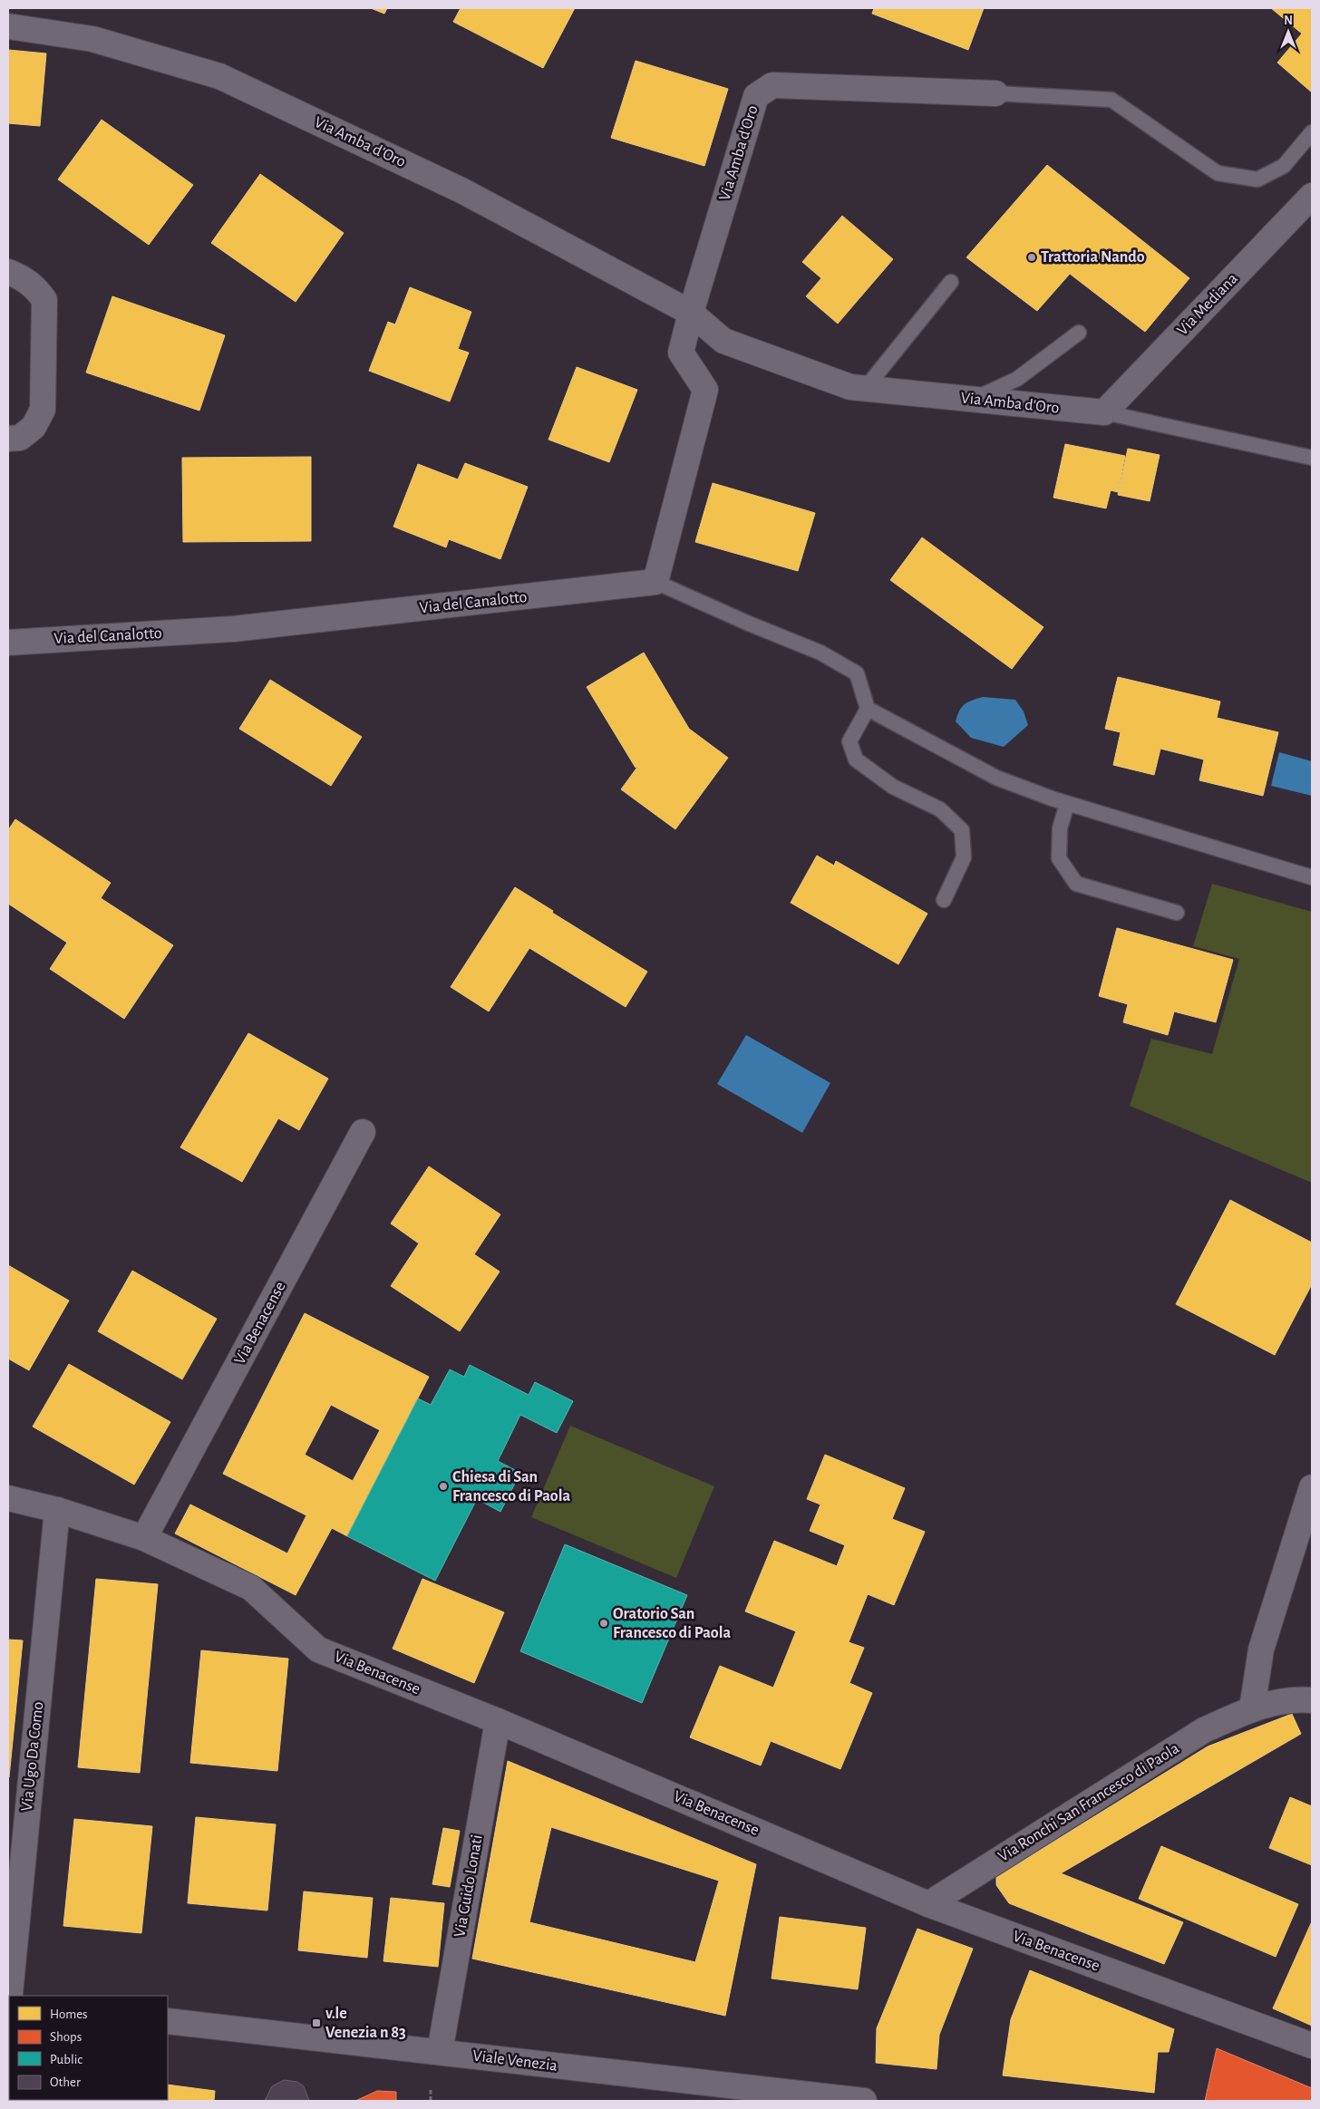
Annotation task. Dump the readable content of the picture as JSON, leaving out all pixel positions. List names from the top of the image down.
{
  "streets": {
    "street": [
      "Via Amba d'Oro",
      "Via Mediana",
      "Via del Canalotto",
      "Via Benacense",
      "Via Ugo Da Como",
      "Via Ronchi San Francesco di Paola",
      "Via Guido Lonati",
      "Viale Venezia"
    ]
  },
  "crossings": [
    ["Via Amba d'Oro", "Via Mediana"],
    ["Via Benacense", "Via Ugo Da Como"],
    ["Via Benacense", "Via Ronchi San Francesco di Paola"],
    ["Via Benacense", "Via Guido Lonati"],
    ["Via Guido Lonati", "Viale Venezia"]
  ],
  "places": {
    "other": ["Trattoria Nando", "Chiesa di San Francesco di Paola", "Oratorio San Francesco di Paola"],
    "transit": ["v.le Venezia n 83"]
  },
  "legend": [
    "Homes",
    "Shops",
    "Public",
    "Other"
  ],
  "north": "top"
}
